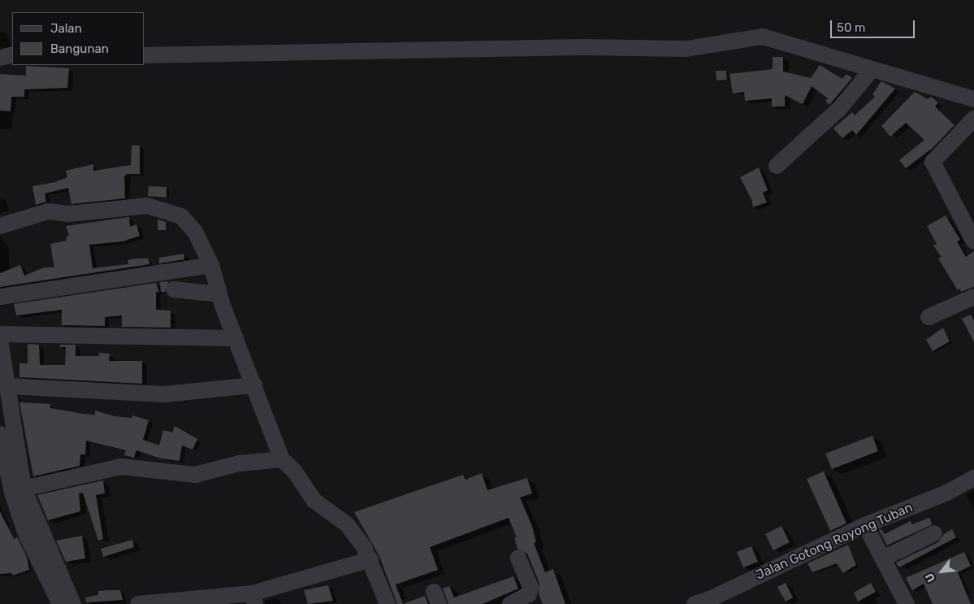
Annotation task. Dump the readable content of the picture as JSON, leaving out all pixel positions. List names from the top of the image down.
{
  "streets": {
    "street": ["Jalan Gotong Royong Tuban"]
  },
  "legend": ["Jalan", "Bangunan"],
  "scale_bar": "50 m",
  "north": "bottom left"
}
